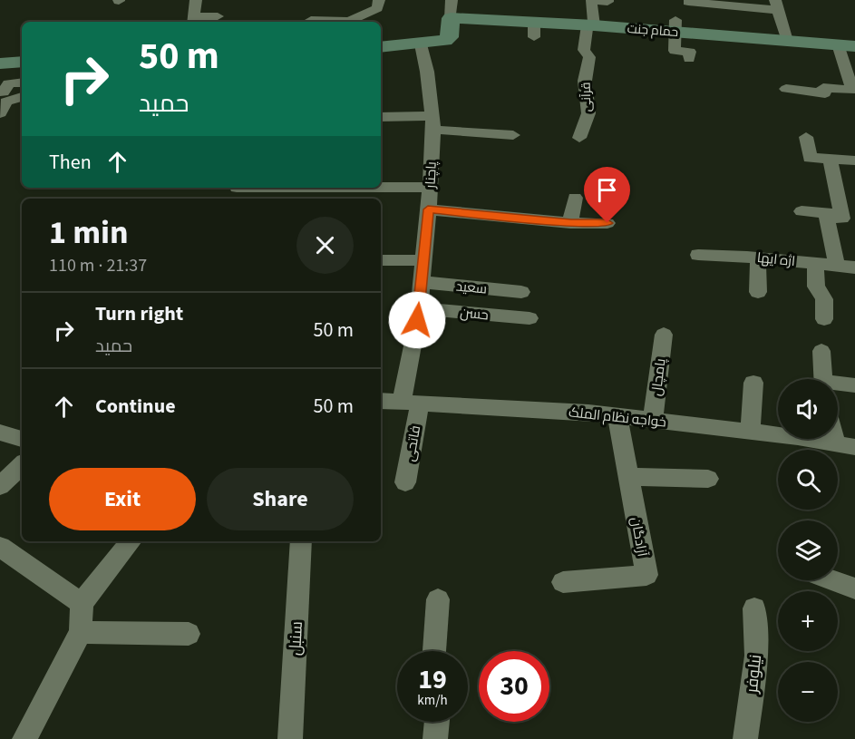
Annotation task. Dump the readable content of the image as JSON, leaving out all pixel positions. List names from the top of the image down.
{
  "streets": {
    "street": [
      "حمام جنت",
      "قرآنی",
      "پاچنار",
      "اژه ایها",
      "سعید",
      "حسن",
      "پامچال",
      "خواجه نظام الملک",
      "فاتحی",
      "آزادگان",
      "سنبل",
      "نیلوفر"
    ]
  },
  "crossings": [
    ["حمام جنت", "قرآنی"],
    ["پاچنار", "سعید"],
    ["پاچنار", "حسن"],
    ["پاچنار", "خواجه نظام الملک"],
    ["پاچنار", "فاتحی"],
    ["پامچال", "خواجه نظام الملک"],
    ["خواجه نظام الملک", "فاتحی"],
    ["خواجه نظام الملک", "آزادگان"]
  ],
  "page": {
    "turn": ["50 m", "حمید"],
    "then": "Then",
    "heading": ["1 min", "110 m · 21:37"],
    "list": [
      {
        "name": "Turn right",
        "note": "حمید",
        "value": "50 m"
      },
      {
        "name": "Continue",
        "value": "50 m"
      }
    ],
    "map_buttons": ["+", "−"],
    "buttons": ["Exit", "Share"],
    "speed": "19 km/h",
    "limit": "30"
  }
}
